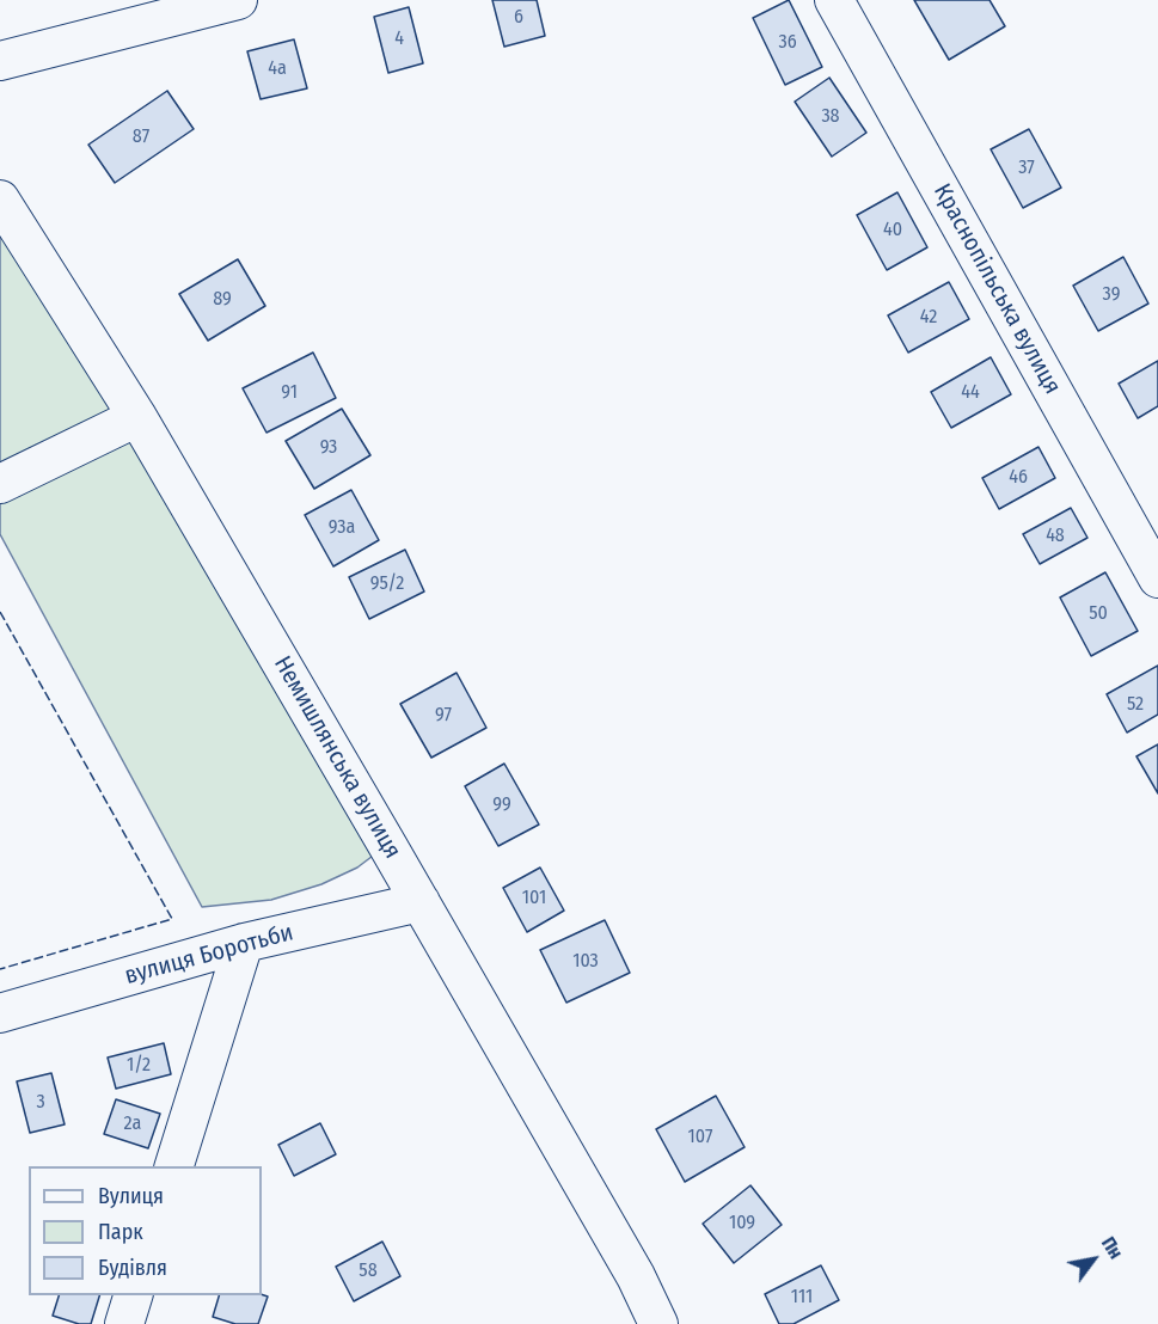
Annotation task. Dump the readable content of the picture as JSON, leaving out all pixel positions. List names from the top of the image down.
{
  "streets": {
    "street": ["Краснопільська вулиця", "Немишлянська вулиця", "вулиця Боротьби"]
  },
  "crossings": [
    ["Немишлянська вулиця", "вулиця Боротьби"]
  ],
  "house_numbers": [
    "6",
    "4",
    "36",
    "4а",
    "38",
    "87",
    "37",
    "40",
    "39",
    "89",
    "42",
    "91",
    "44",
    "93",
    "46",
    "93а",
    "48",
    "95/2",
    "50",
    "52",
    "97",
    "99",
    "101",
    "103",
    "1/2",
    "3",
    "2а",
    "107",
    "109",
    "58",
    "111"
  ],
  "legend": ["Вулиця", "Парк", "Будівля"],
  "north": "top right"
}
